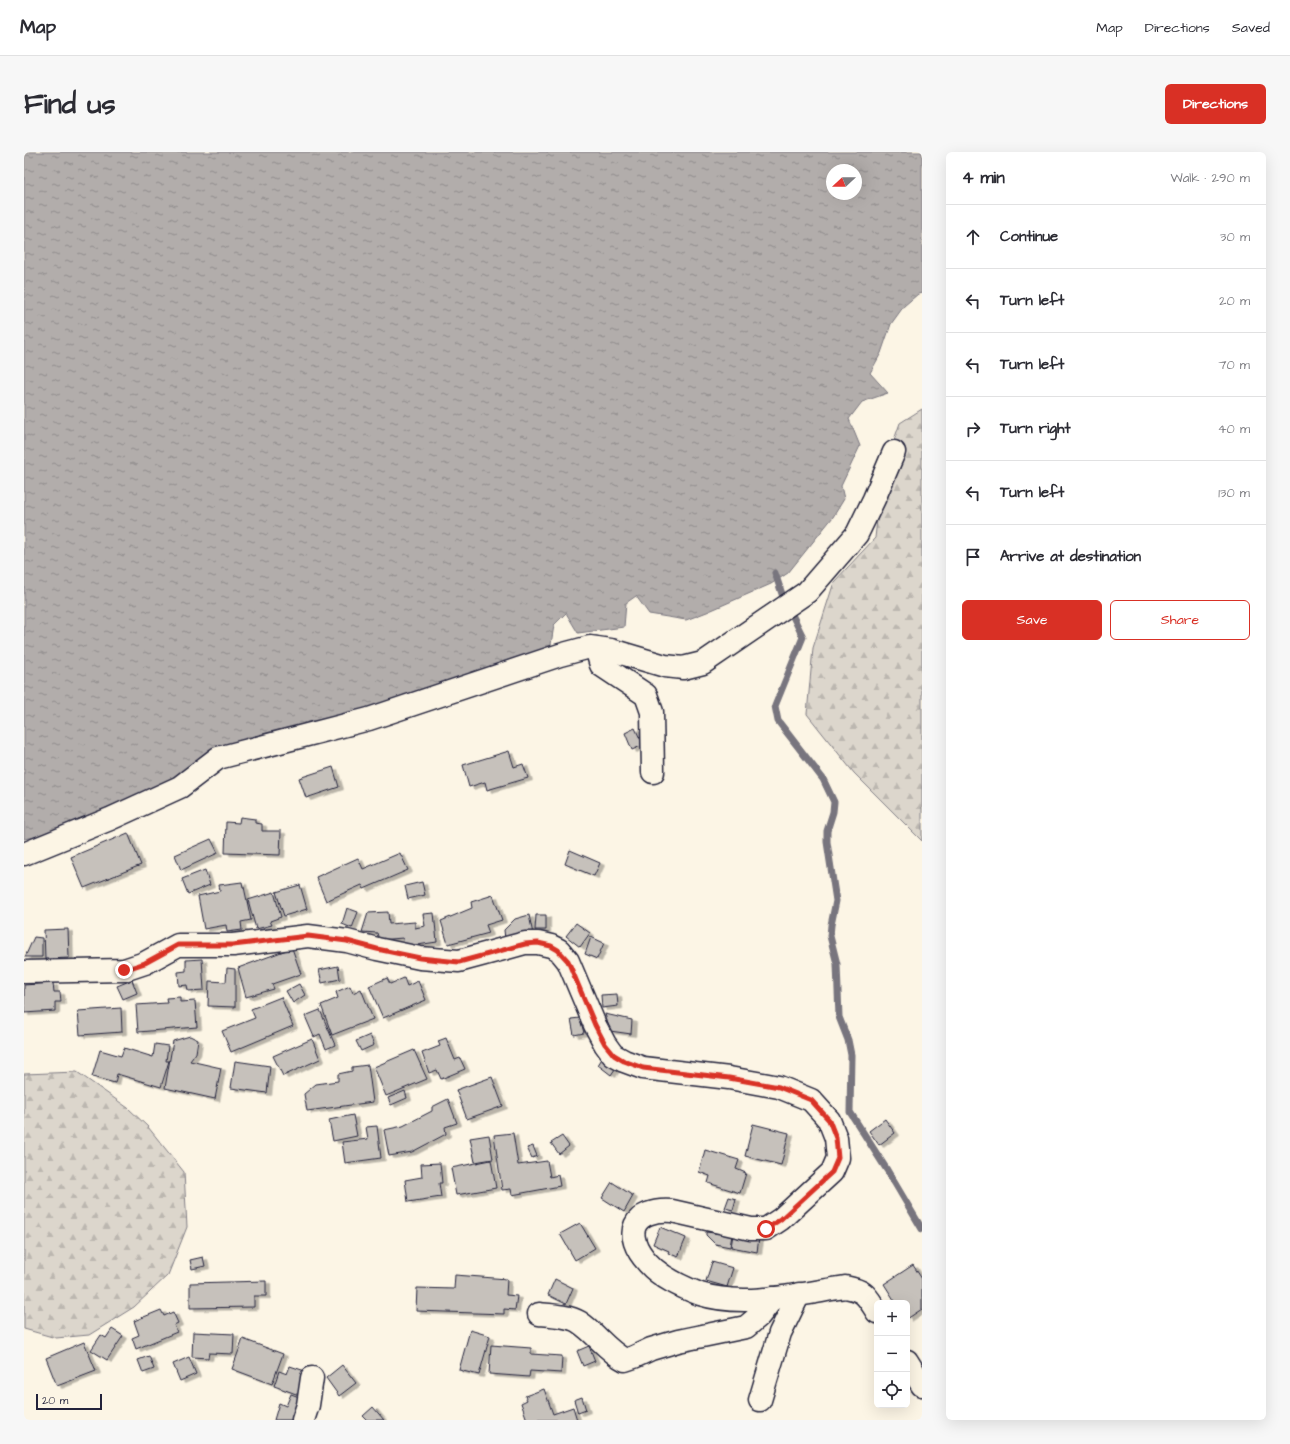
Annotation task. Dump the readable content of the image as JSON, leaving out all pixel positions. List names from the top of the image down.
{
  "scale_bar": "20 m",
  "north": "left",
  "page": {
    "header": "Map",
    "nav": ["Map", "Directions", "Saved"],
    "buttons": [
      "Directions",
      ["Save", "Share"]
    ],
    "title": "Find us",
    "heading": ["4 min", "Walk · 290 m"],
    "list": [
      ["Continue", "30 m"],
      ["Turn left", "20 m"],
      ["Turn left", "70 m"],
      ["Turn right", "40 m"],
      ["Turn left", "130 m"],
      "Arrive at destination"
    ],
    "map_buttons": ["+", "−"],
    "scale": "20 m"
  }
}
